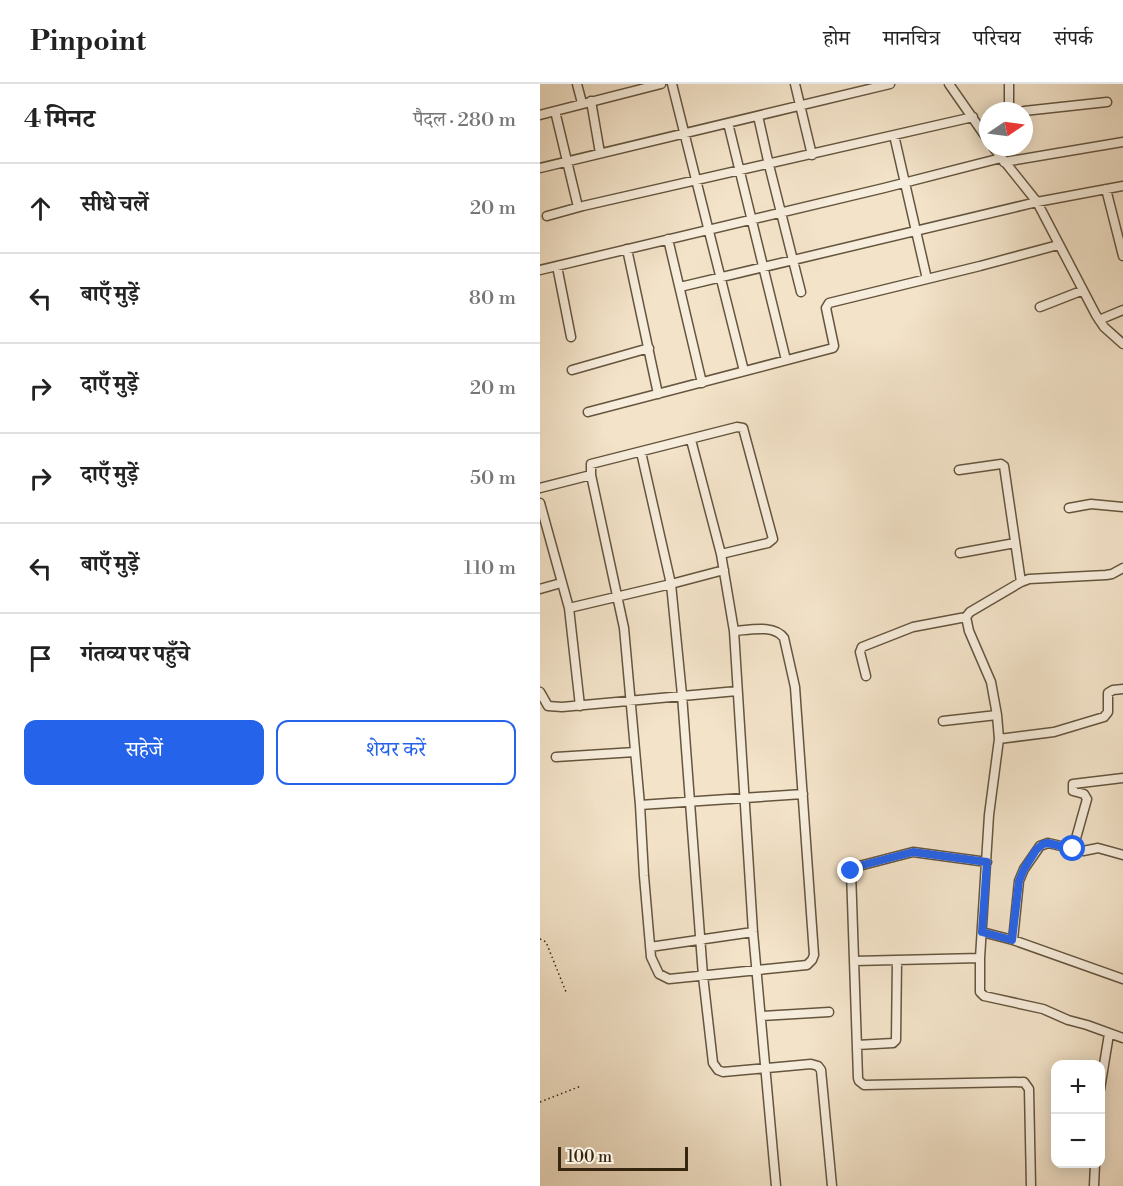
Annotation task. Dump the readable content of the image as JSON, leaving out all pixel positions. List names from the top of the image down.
{
  "scale_bar": "100 m",
  "north": "right",
  "page": {
    "header": "Pinpoint",
    "nav": [
      "होम",
      "मानचित्र",
      "परिचय",
      "संपर्क"
    ],
    "heading": ["4 मिनट", "पैदल · 280 m"],
    "list": [
      ["सीधे चलें", "20 m"],
      ["बाएँ मुड़ें", "80 m"],
      ["दाएँ मुड़ें", "20 m"],
      ["दाएँ मुड़ें", "50 m"],
      ["बाएँ मुड़ें", "110 m"],
      "गंतव्य पर पहुँचे"
    ],
    "buttons": ["सहेजें", "शेयर करें"],
    "map_buttons": ["+", "−"],
    "scale": "100 m"
  }
}
